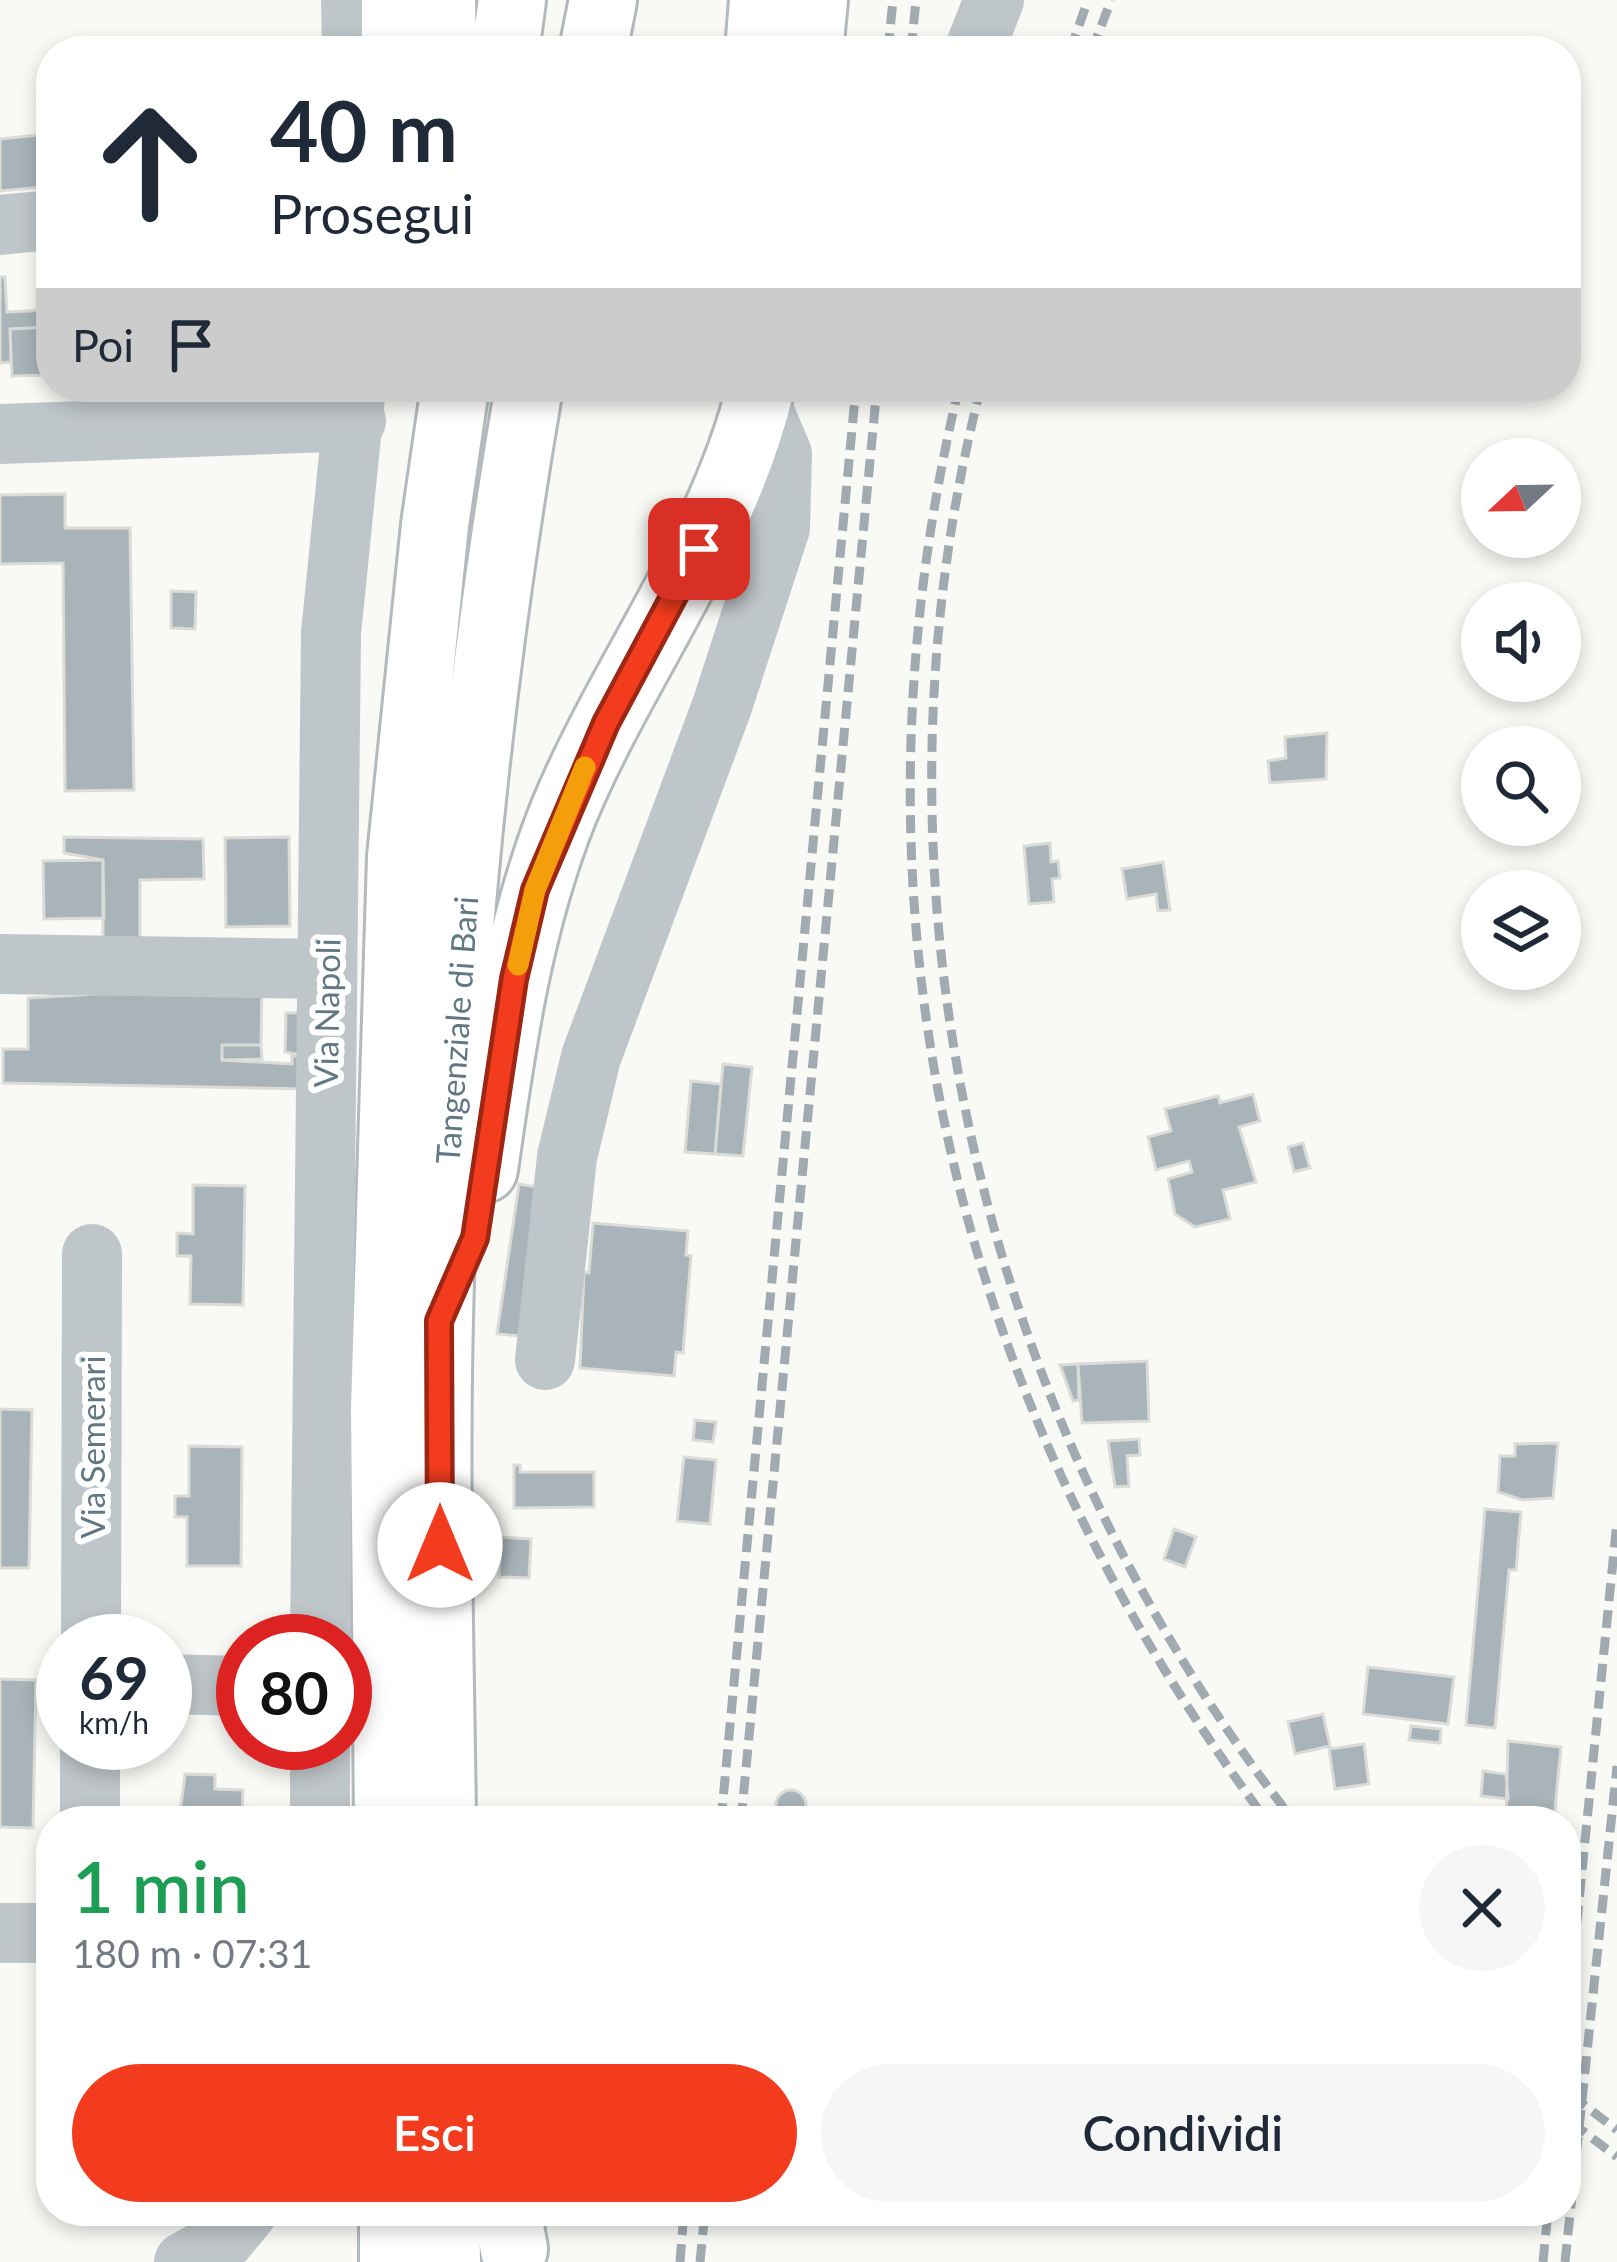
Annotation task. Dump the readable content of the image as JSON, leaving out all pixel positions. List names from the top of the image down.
{
  "streets": {
    "highway": ["Tangenziale di Bari"],
    "street": ["Via Napoli", "Via Semerari"]
  },
  "north": "left",
  "page": {
    "turn": ["40 m", "Prosegui"],
    "then": "Poi",
    "speed": "69 km/h",
    "limit": "80",
    "heading": ["1 min", "180 m · 07:31"],
    "buttons": ["Esci", "Condividi"]
  }
}
